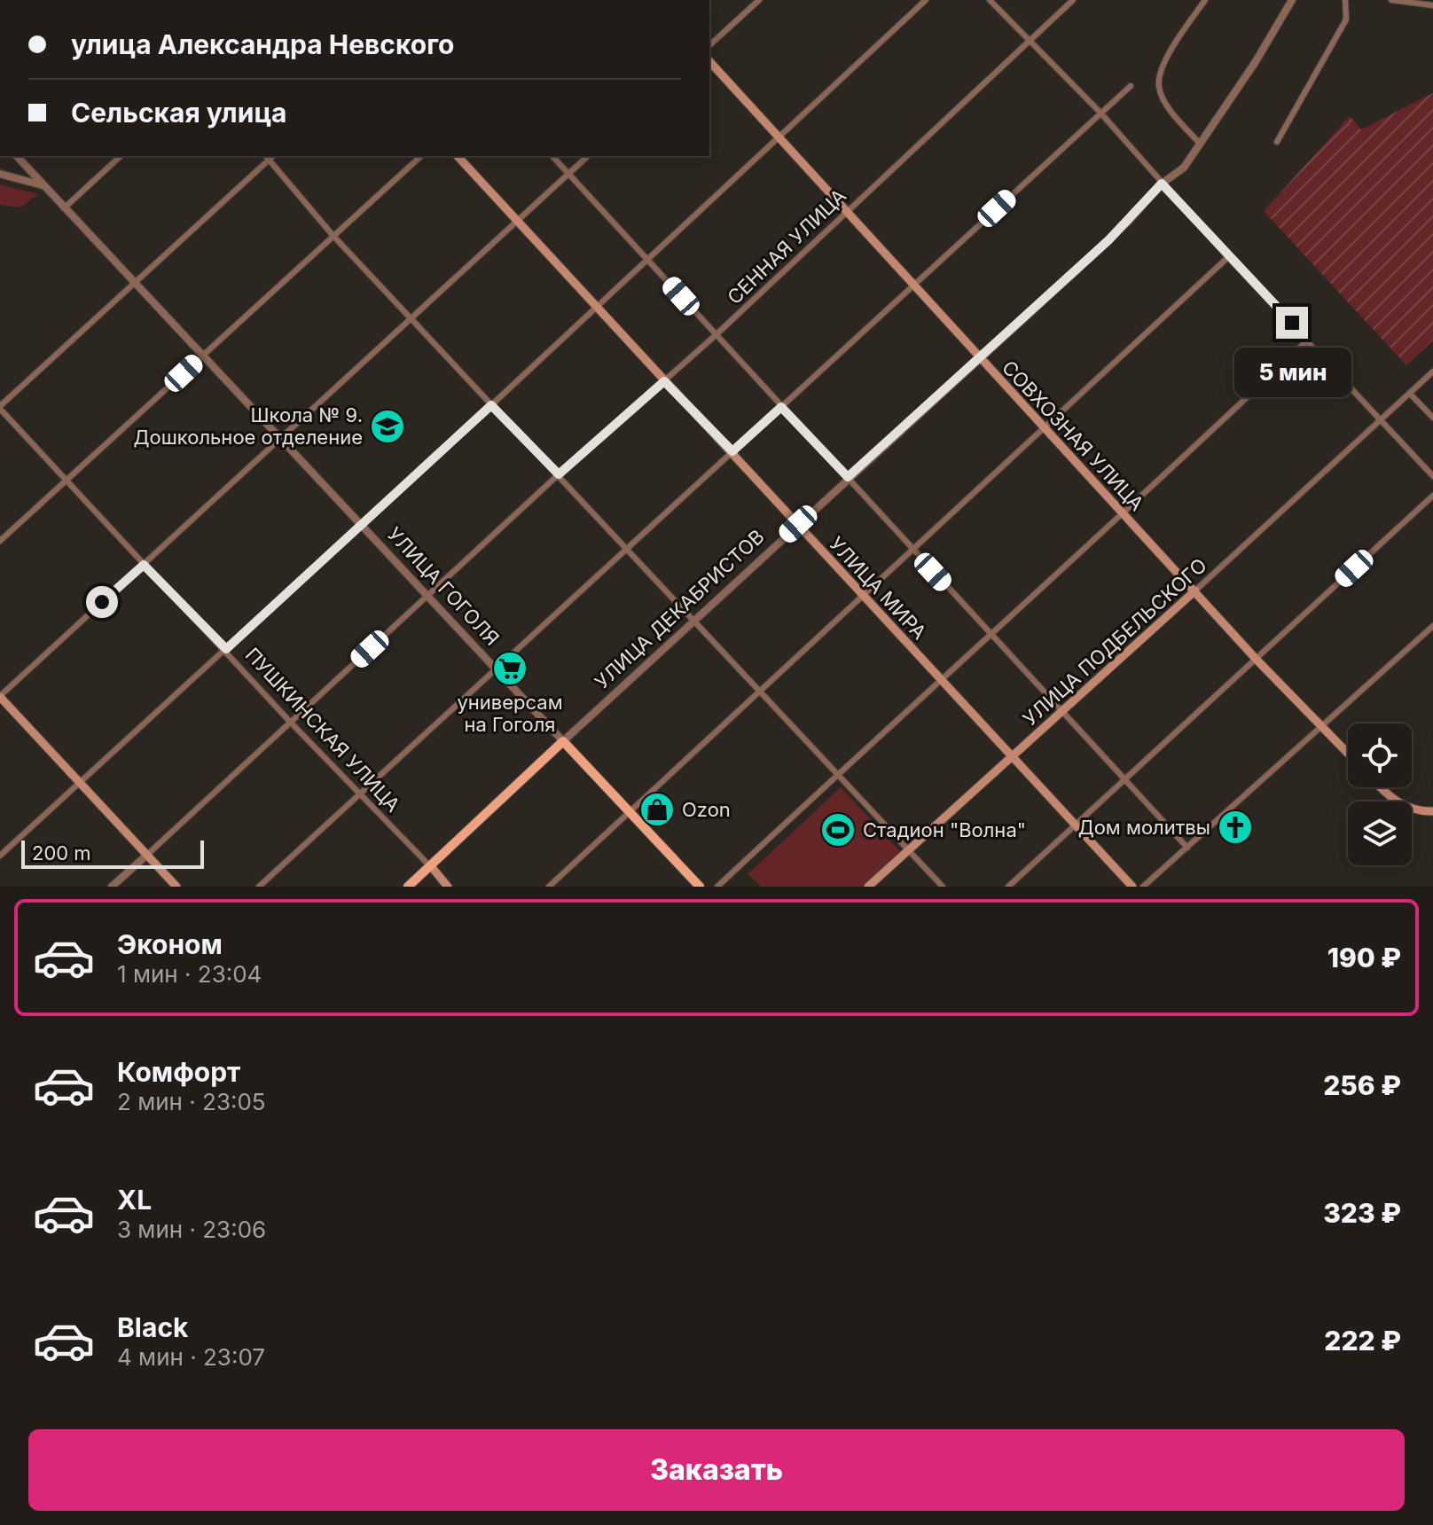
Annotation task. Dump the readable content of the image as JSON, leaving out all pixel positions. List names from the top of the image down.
{
  "streets": {
    "main road": [
      "СОВХОЗНАЯ УЛИЦА",
      "УЛИЦА ГОГОЛЯ",
      "УЛИЦА МИРА",
      "УЛИЦА ДЕКАБРИСТОВ",
      "УЛИЦА ПОДБЕЛЬСКОГО",
      "ПУШКИНСКАЯ УЛИЦА"
    ],
    "street": ["СЕННАЯ УЛИЦА"]
  },
  "crossings": [
    ["СЕННАЯ УЛИЦА", "СОВХОЗНАЯ УЛИЦА"],
    ["СЕННАЯ УЛИЦА", "УЛИЦА ГОГОЛЯ"],
    ["СЕННАЯ УЛИЦА", "УЛИЦА МИРА"],
    ["СЕННАЯ УЛИЦА", "ПУШКИНСКАЯ УЛИЦА"],
    ["СОВХОЗНАЯ УЛИЦА", "УЛИЦА ДЕКАБРИСТОВ"],
    ["СОВХОЗНАЯ УЛИЦА", "УЛИЦА ПОДБЕЛЬСКОГО"],
    ["УЛИЦА ГОГОЛЯ", "УЛИЦА ДЕКАБРИСТОВ"],
    ["УЛИЦА МИРА", "УЛИЦА ДЕКАБРИСТОВ"],
    ["УЛИЦА МИРА", "УЛИЦА ПОДБЕЛЬСКОГО"],
    ["УЛИЦА ДЕКАБРИСТОВ", "ПУШКИНСКАЯ УЛИЦА"]
  ],
  "places": {
    "school or university": ["Школа № 9. Дошкольное отделение"],
    "supermarket": ["универсам на Гоголя"],
    "shop": ["Ozon"],
    "church": ["Дом молитвы"],
    "sports": ["Стадион \"Волна\""]
  },
  "scale_bar": "200 m",
  "page": {
    "banner": ["улица Александра Невского", "Сельская улица"],
    "bubble": "5 мин",
    "scale": "200 m",
    "list": [
      {
        "name": "Эконом",
        "note": "1 мин · 23:04",
        "value": "190 ₽"
      },
      {
        "name": "Комфорт",
        "note": "2 мин · 23:05",
        "value": "256 ₽"
      },
      {
        "name": "XL",
        "note": "3 мин · 23:06",
        "value": "323 ₽"
      },
      {
        "name": "Black",
        "note": "4 мин · 23:07",
        "value": "222 ₽"
      }
    ],
    "buttons": "Заказать"
  }
}
